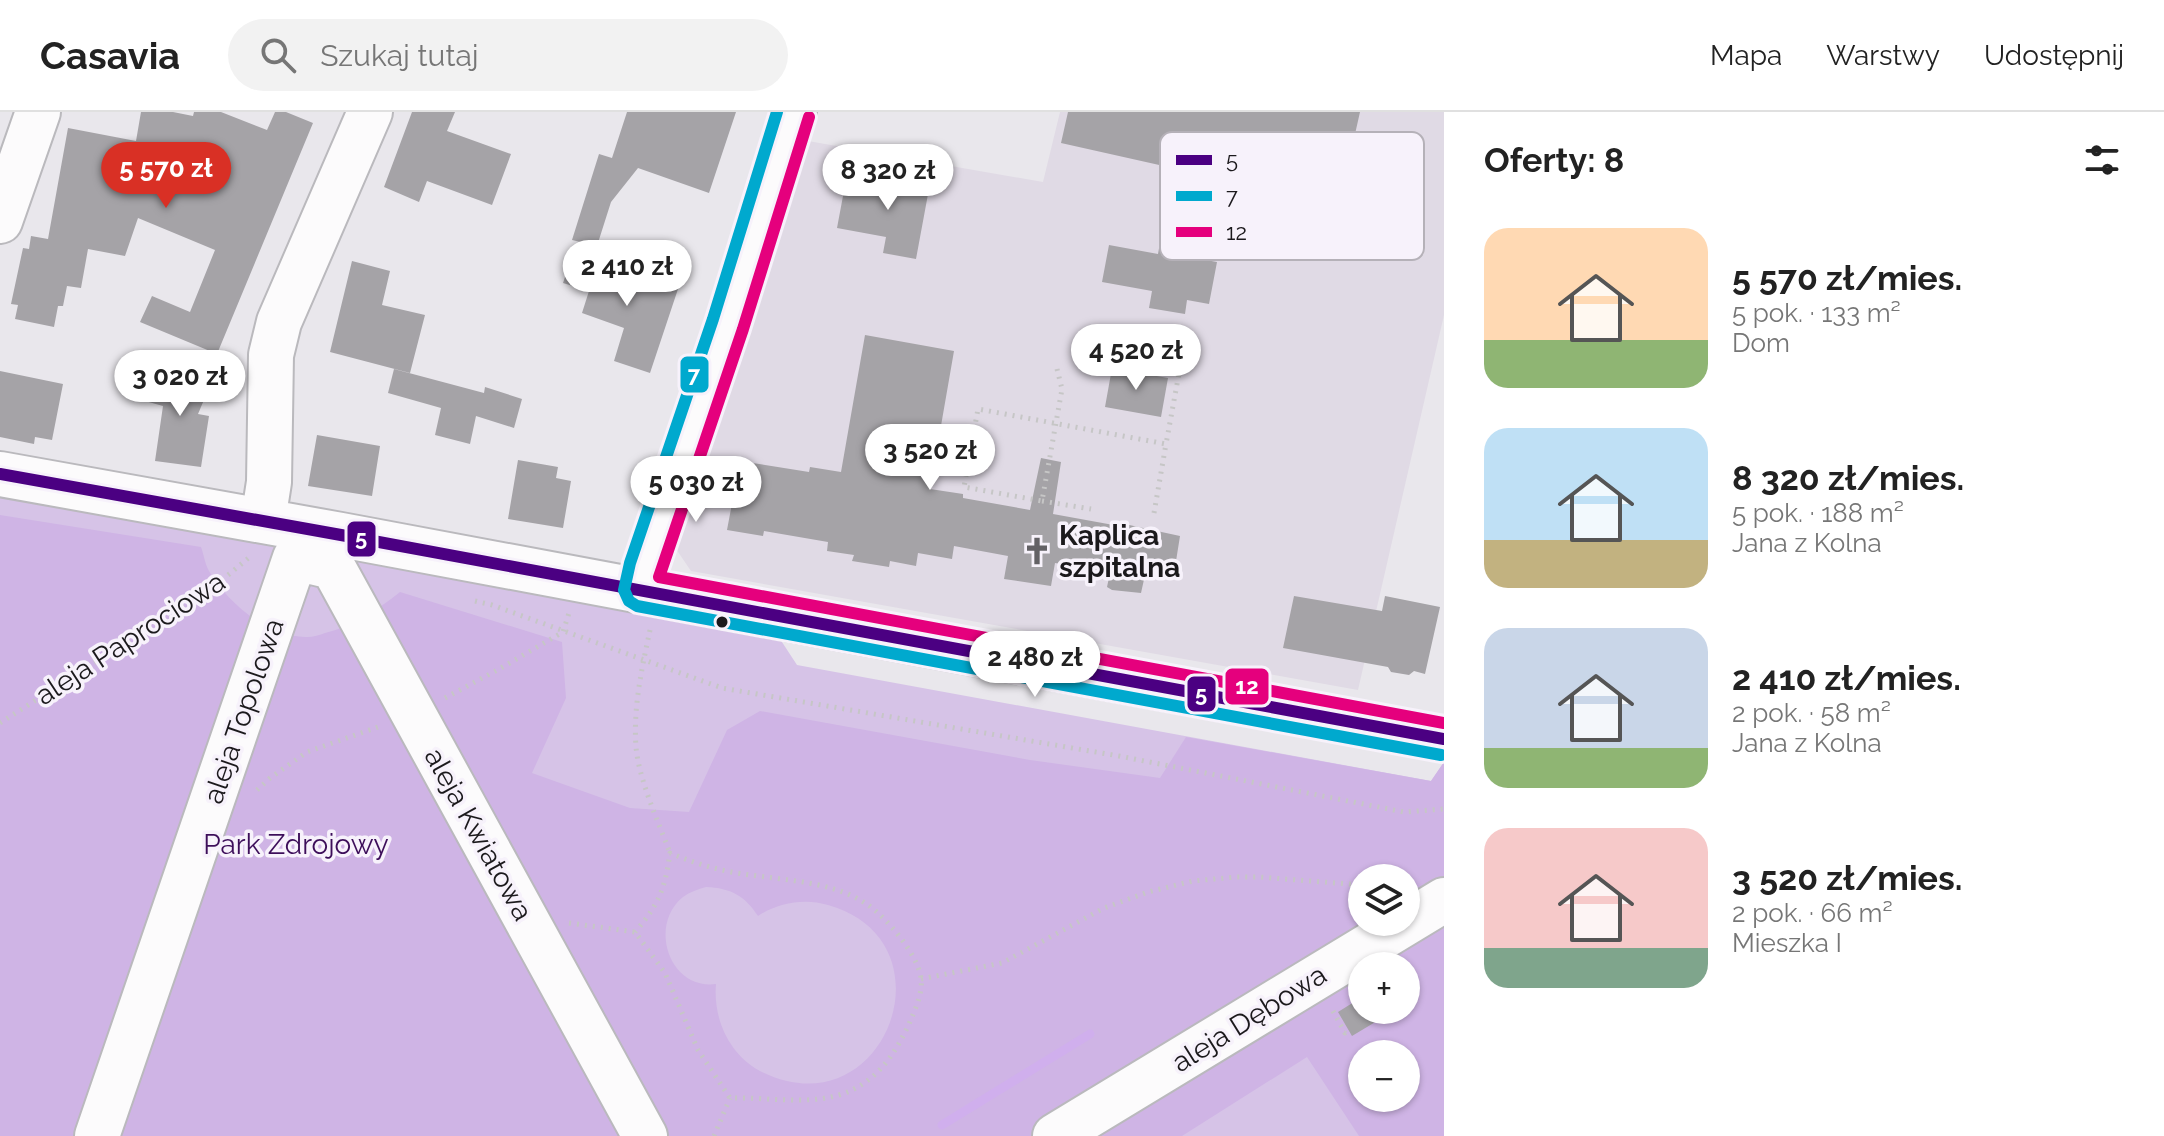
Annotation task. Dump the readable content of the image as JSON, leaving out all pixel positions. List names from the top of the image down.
{
  "streets": {
    "street": ["aleja Topolowa", "aleja Kwiatowa", "aleja Dębowa"],
    "path": ["aleja Paprociowa"]
  },
  "crossings": [
    ["aleja Paprociowa", "aleja Topolowa"],
    ["aleja Paprociowa", "aleja Kwiatowa"],
    ["aleja Topolowa", "aleja Kwiatowa"]
  ],
  "parks": ["Park Zdrojowy"],
  "places": {
    "church": ["Kaplica szpitalna"]
  },
  "lines": ["transit line 7", "transit line 12", "transit line 5"],
  "legend": ["5", "7", "12"],
  "page": {
    "header": "Casavia",
    "search": "Szukaj tutaj",
    "nav": ["Mapa", "Warstwy", "Udostępnij"],
    "heading": "Oferty: 8",
    "price": [
      "5 570 zł",
      "8 320 zł",
      "2 410 zł",
      "4 520 zł",
      "3 020 zł",
      "3 520 zł",
      "5 030 zł",
      "2 480 zł"
    ],
    "list": [
      {
        "name": "5 570 zł/mies.",
        "note": "5 pok. · 133 m² · Dom"
      },
      {
        "name": "8 320 zł/mies.",
        "note": "5 pok. · 188 m² · Jana z Kolna"
      },
      {
        "name": "2 410 zł/mies.",
        "note": "2 pok. · 58 m² · Jana z Kolna"
      },
      {
        "name": "3 520 zł/mies.",
        "note": "2 pok. · 66 m² · Mieszka I"
      }
    ],
    "map_buttons": ["+", "−"]
  }
}
